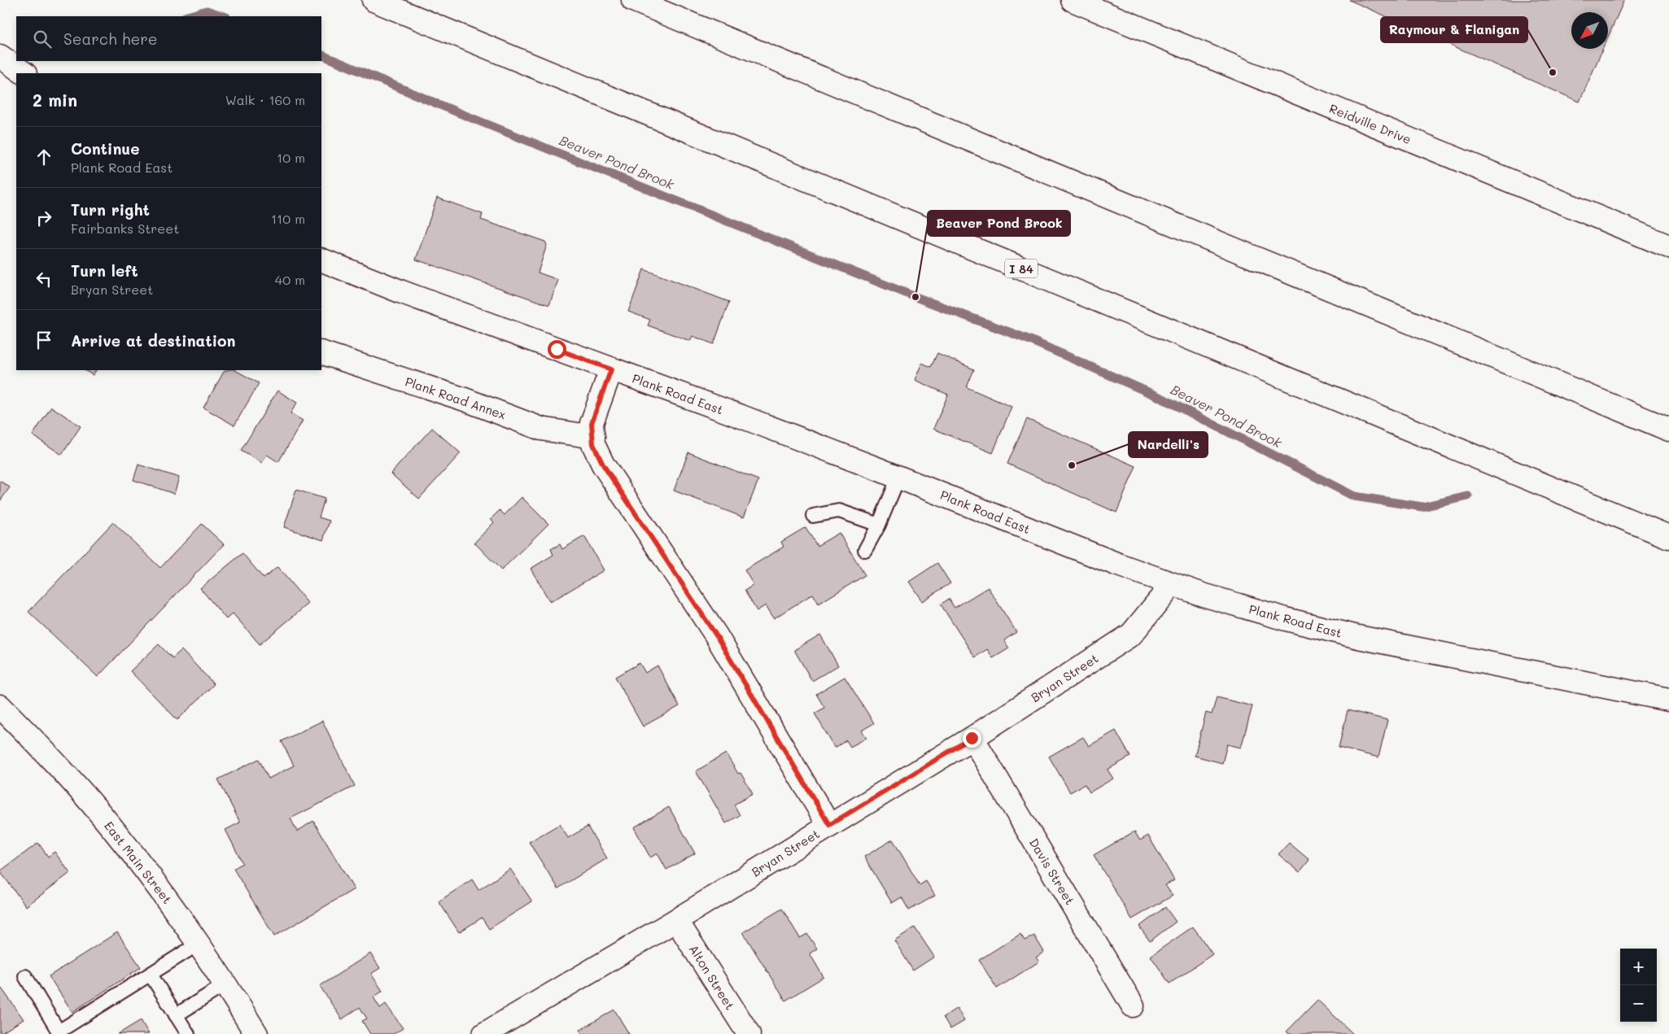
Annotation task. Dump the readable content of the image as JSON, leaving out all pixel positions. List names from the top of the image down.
{
  "streets": {
    "main road": [
      "Reidville Drive",
      "I 84",
      "Plank Road East",
      "Plank Road Annex",
      "Bryan Street",
      "East Main Street",
      "Davis Street",
      "Alton Street"
    ]
  },
  "crossings": [
    ["Plank Road East", "Bryan Street"],
    ["Bryan Street", "Davis Street"],
    ["Bryan Street", "Alton Street"]
  ],
  "water": ["Beaver Pond Brook"],
  "places": ["Raymour & Flanigan", "Beaver Pond Brook", "Nardelli's"],
  "north": "bottom left",
  "page": {
    "search": "Search here",
    "heading": ["2 min", "Walk · 160 m"],
    "list": [
      ["Continue", "Plank Road East", "10 m"],
      ["Turn right", "Fairbanks Street", "110 m"],
      ["Turn left", "Bryan Street", "40 m"],
      "Arrive at destination"
    ],
    "map_buttons": ["+", "−"]
  }
}
